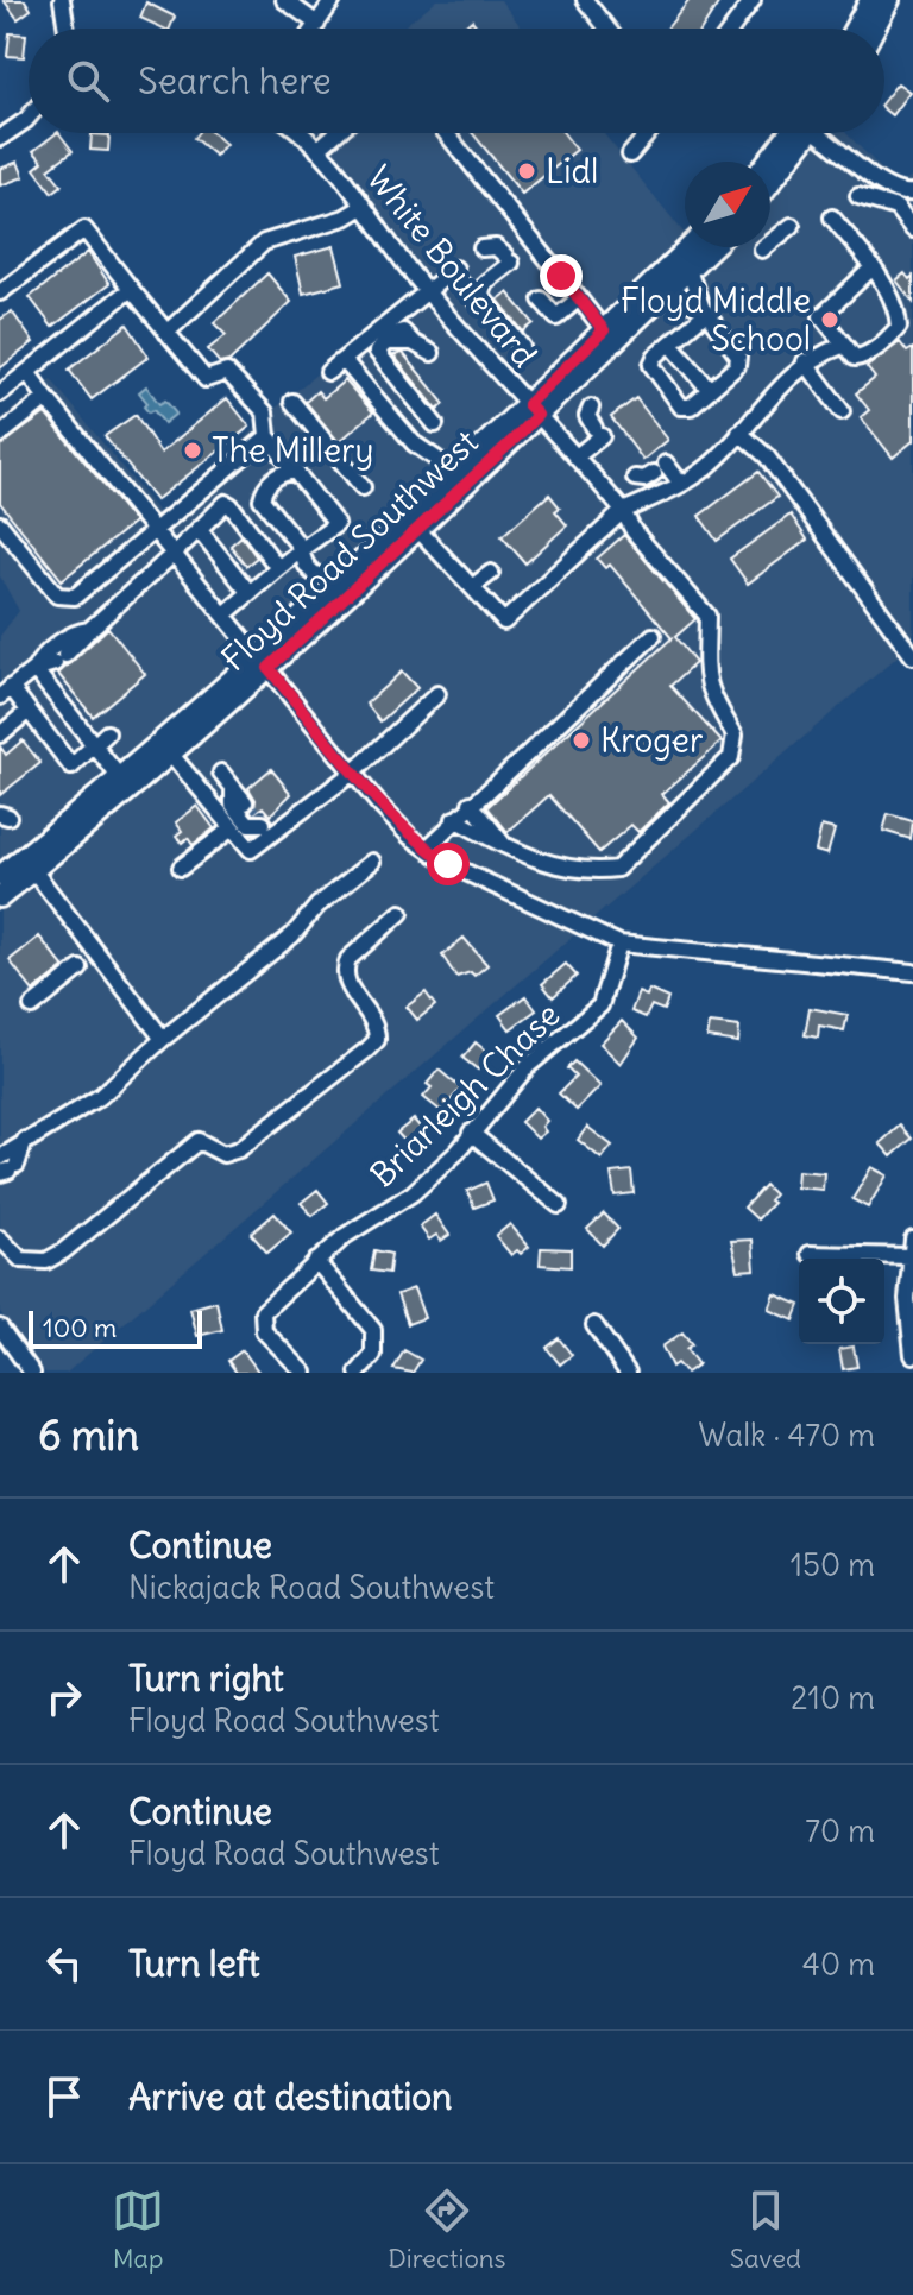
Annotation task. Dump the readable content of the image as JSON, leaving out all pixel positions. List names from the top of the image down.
{
  "streets": {
    "main road": ["Floyd Road Southwest"],
    "street": ["White Boulevard", "Briarleigh Chase"]
  },
  "crossings": [
    ["White Boulevard", "Floyd Road Southwest"]
  ],
  "places": [
    "Lidl",
    "Floyd Middle School",
    "The Millery",
    "Kroger"
  ],
  "scale_bar": "100 m",
  "north": "top right",
  "page": {
    "search": "Search here",
    "scale": "100 m",
    "heading": ["6 min", "Walk · 470 m"],
    "list": [
      ["Continue", "Nickajack Road Southwest", "150 m"],
      ["Turn right", "Floyd Road Southwest", "210 m"],
      ["Continue", "Floyd Road Southwest", "70 m"],
      ["Turn left", "40 m"],
      "Arrive at destination"
    ],
    "nav": ["Map", "Directions", "Saved"]
  }
}
